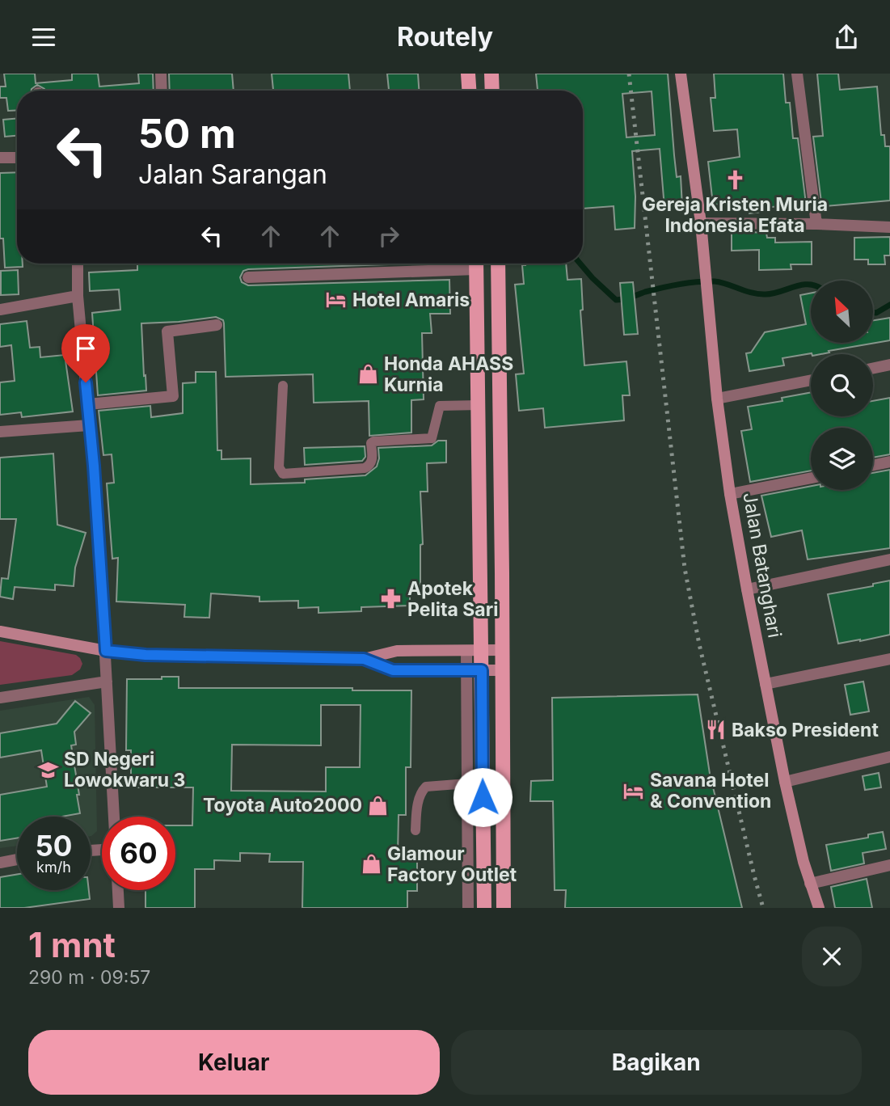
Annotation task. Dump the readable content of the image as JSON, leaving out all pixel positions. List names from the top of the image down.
{
  "streets": {
    "street": ["Jalan Batanghari"]
  },
  "places": {
    "church": ["Gereja Kristen Muria Indonesia Efata"],
    "hotel": ["Hotel Amaris", "Savana Hotel & Convention"],
    "shop": ["Honda AHASS Kurnia", "Toyota Auto2000", "Glamour Factory Outlet"],
    "pharmacy": ["Apotek Pelita Sari"],
    "restaurant": ["Bakso President"],
    "school or university": ["SD Negeri Lowokwaru 3"]
  },
  "north": "top left",
  "page": {
    "header": "Routely",
    "turn": ["50 m", "Jalan Sarangan"],
    "speed": "50 km/h",
    "limit": "60",
    "heading": ["1 mnt", "290 m · 09:57"],
    "buttons": ["Keluar", "Bagikan"]
  }
}
